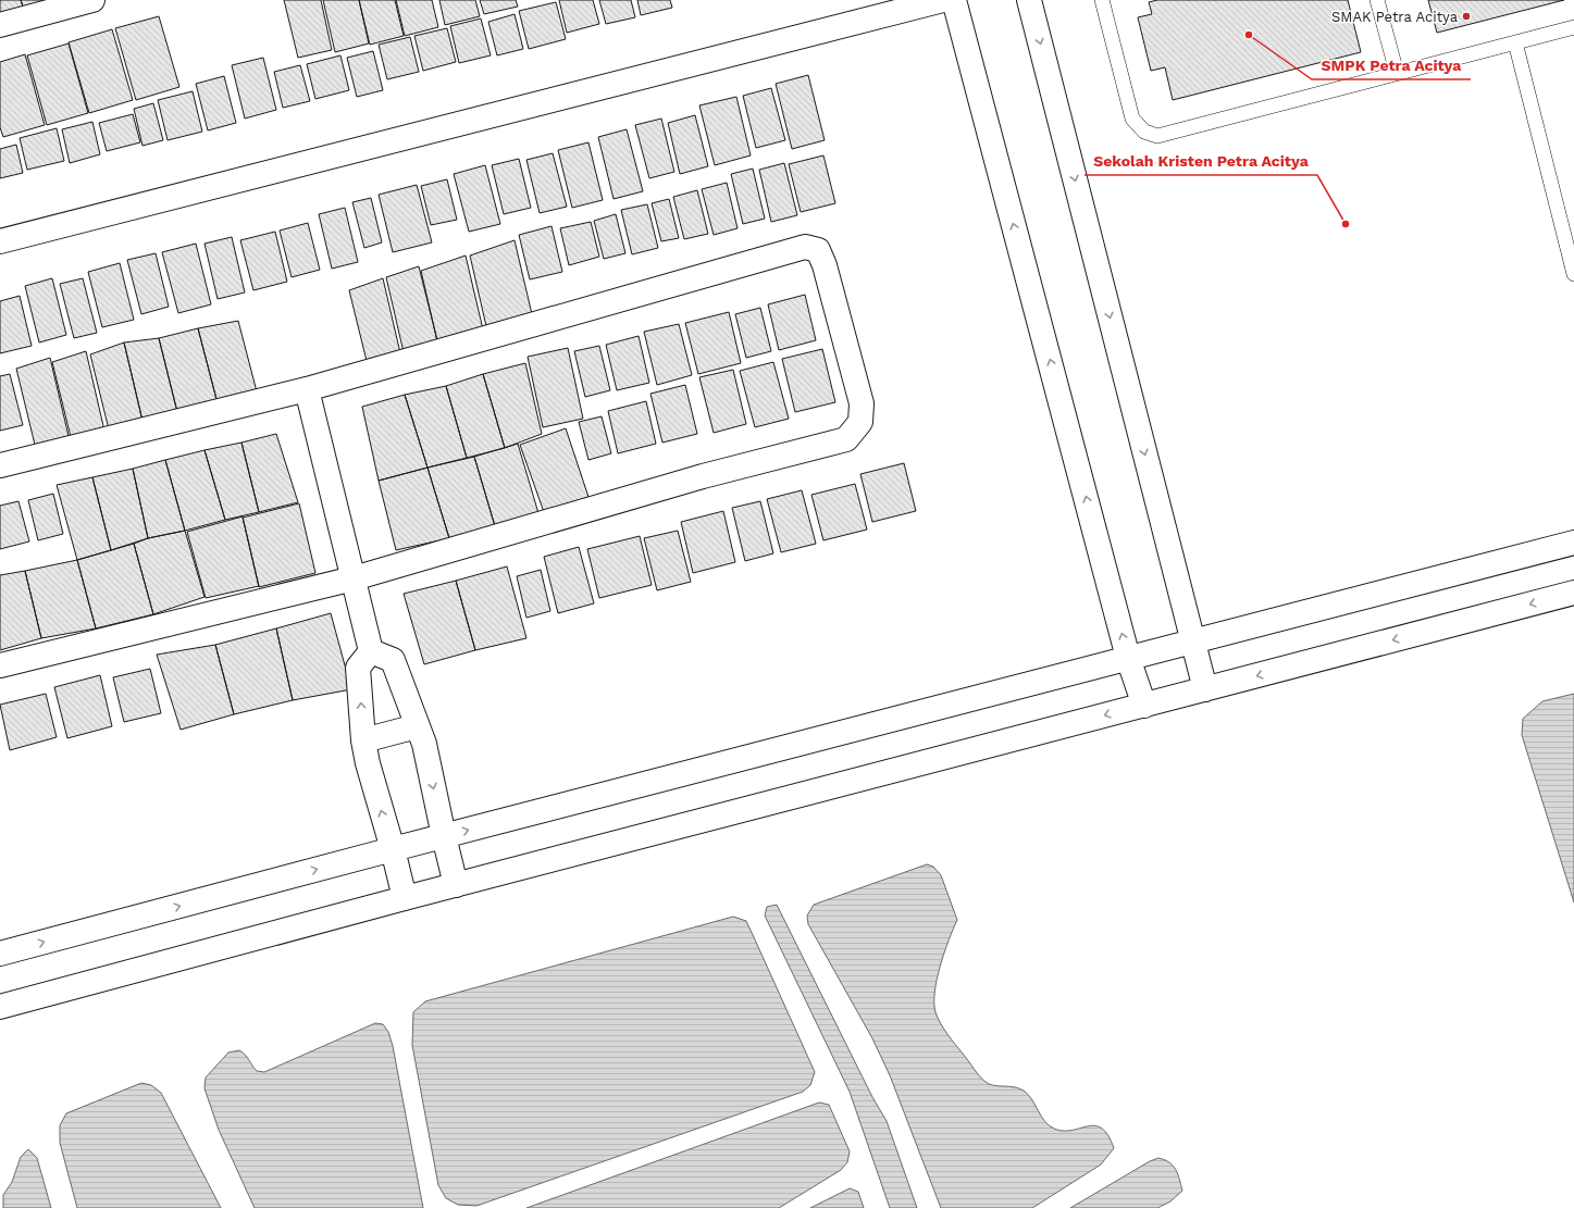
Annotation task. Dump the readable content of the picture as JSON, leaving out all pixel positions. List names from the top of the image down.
{
  "places": ["SMAK Petra Acitya", "SMPK Petra Acitya", "Sekolah Kristen Petra Acitya"]
}
